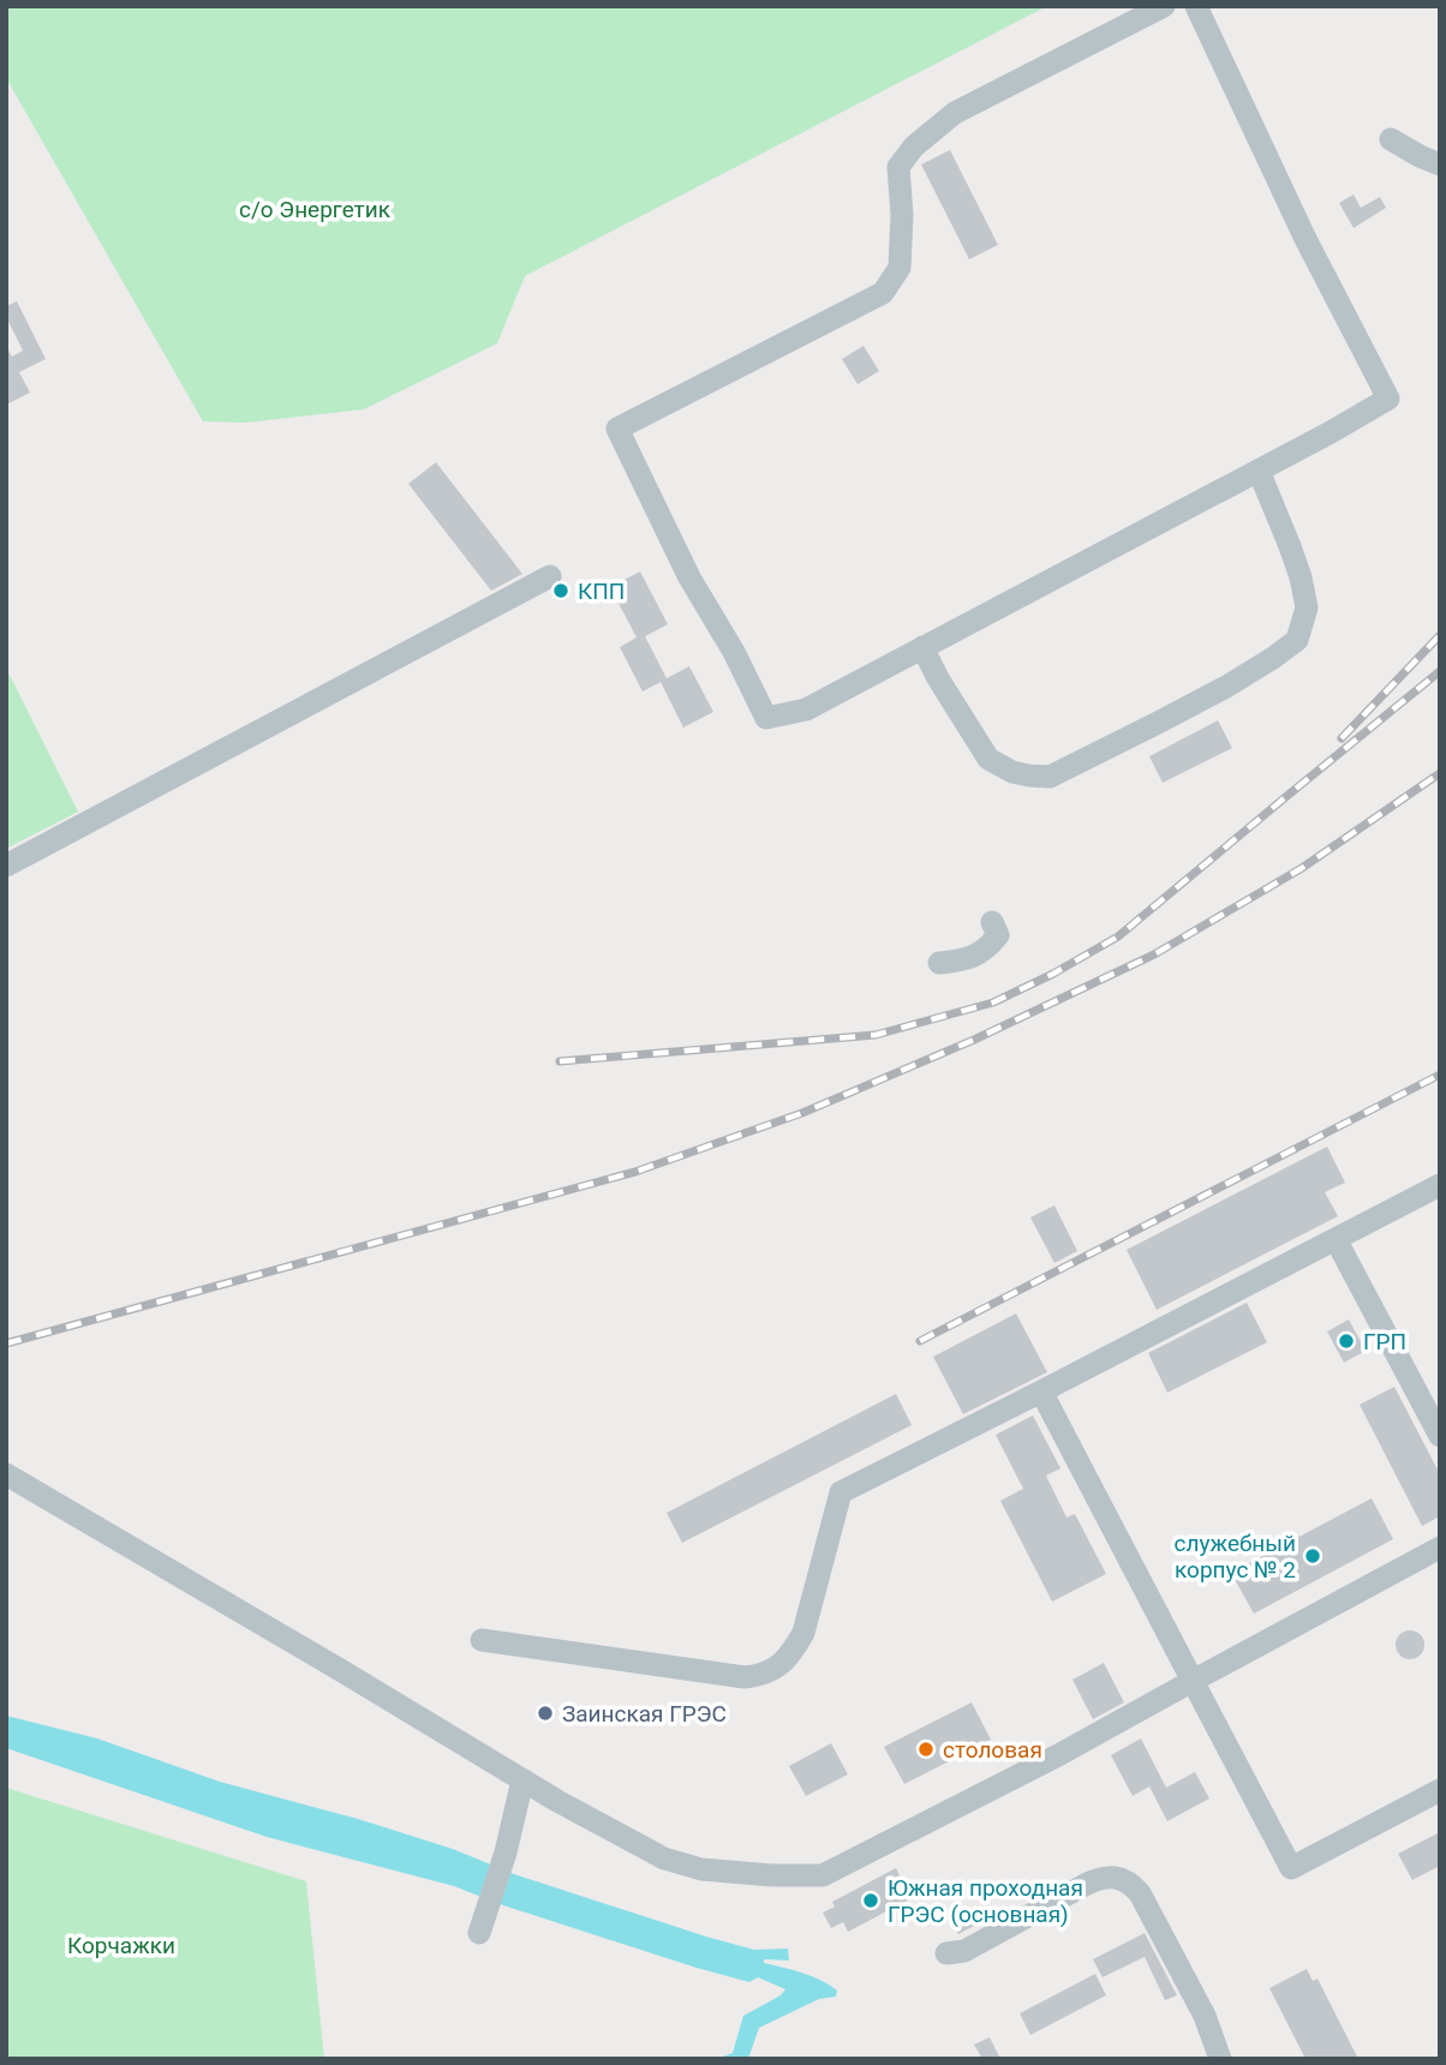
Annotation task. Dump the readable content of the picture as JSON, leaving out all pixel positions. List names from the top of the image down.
{
  "parks": ["с/о Энергетик", "Корчажки"],
  "places": [
    "КПП",
    "ГРП",
    "служебный корпус № 2",
    "Заинская ГРЭС",
    "столовая",
    "Южная проходная ГРЭС (основная)"
  ]
}
